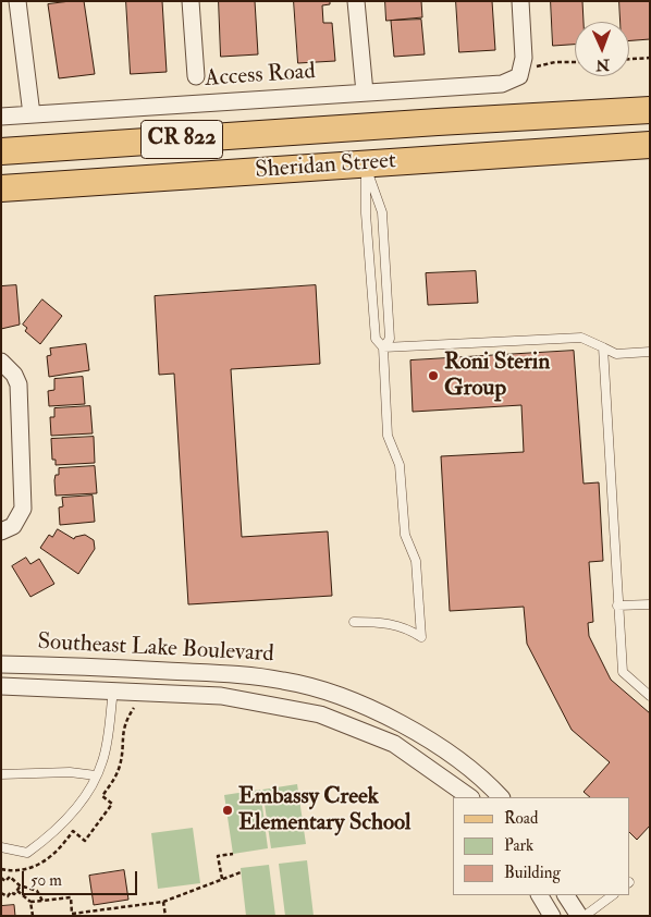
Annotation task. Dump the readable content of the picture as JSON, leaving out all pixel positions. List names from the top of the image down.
{
  "streets": {
    "main road": ["CR 822", "Sheridan Street"],
    "street": ["Access Road", "Southeast Lake Boulevard"]
  },
  "places": ["Roni Sterin Group", "Embassy Creek Elementary School"],
  "legend": ["Road", "Park", "Building"],
  "scale_bar": "50 m",
  "north": "bottom"
}
